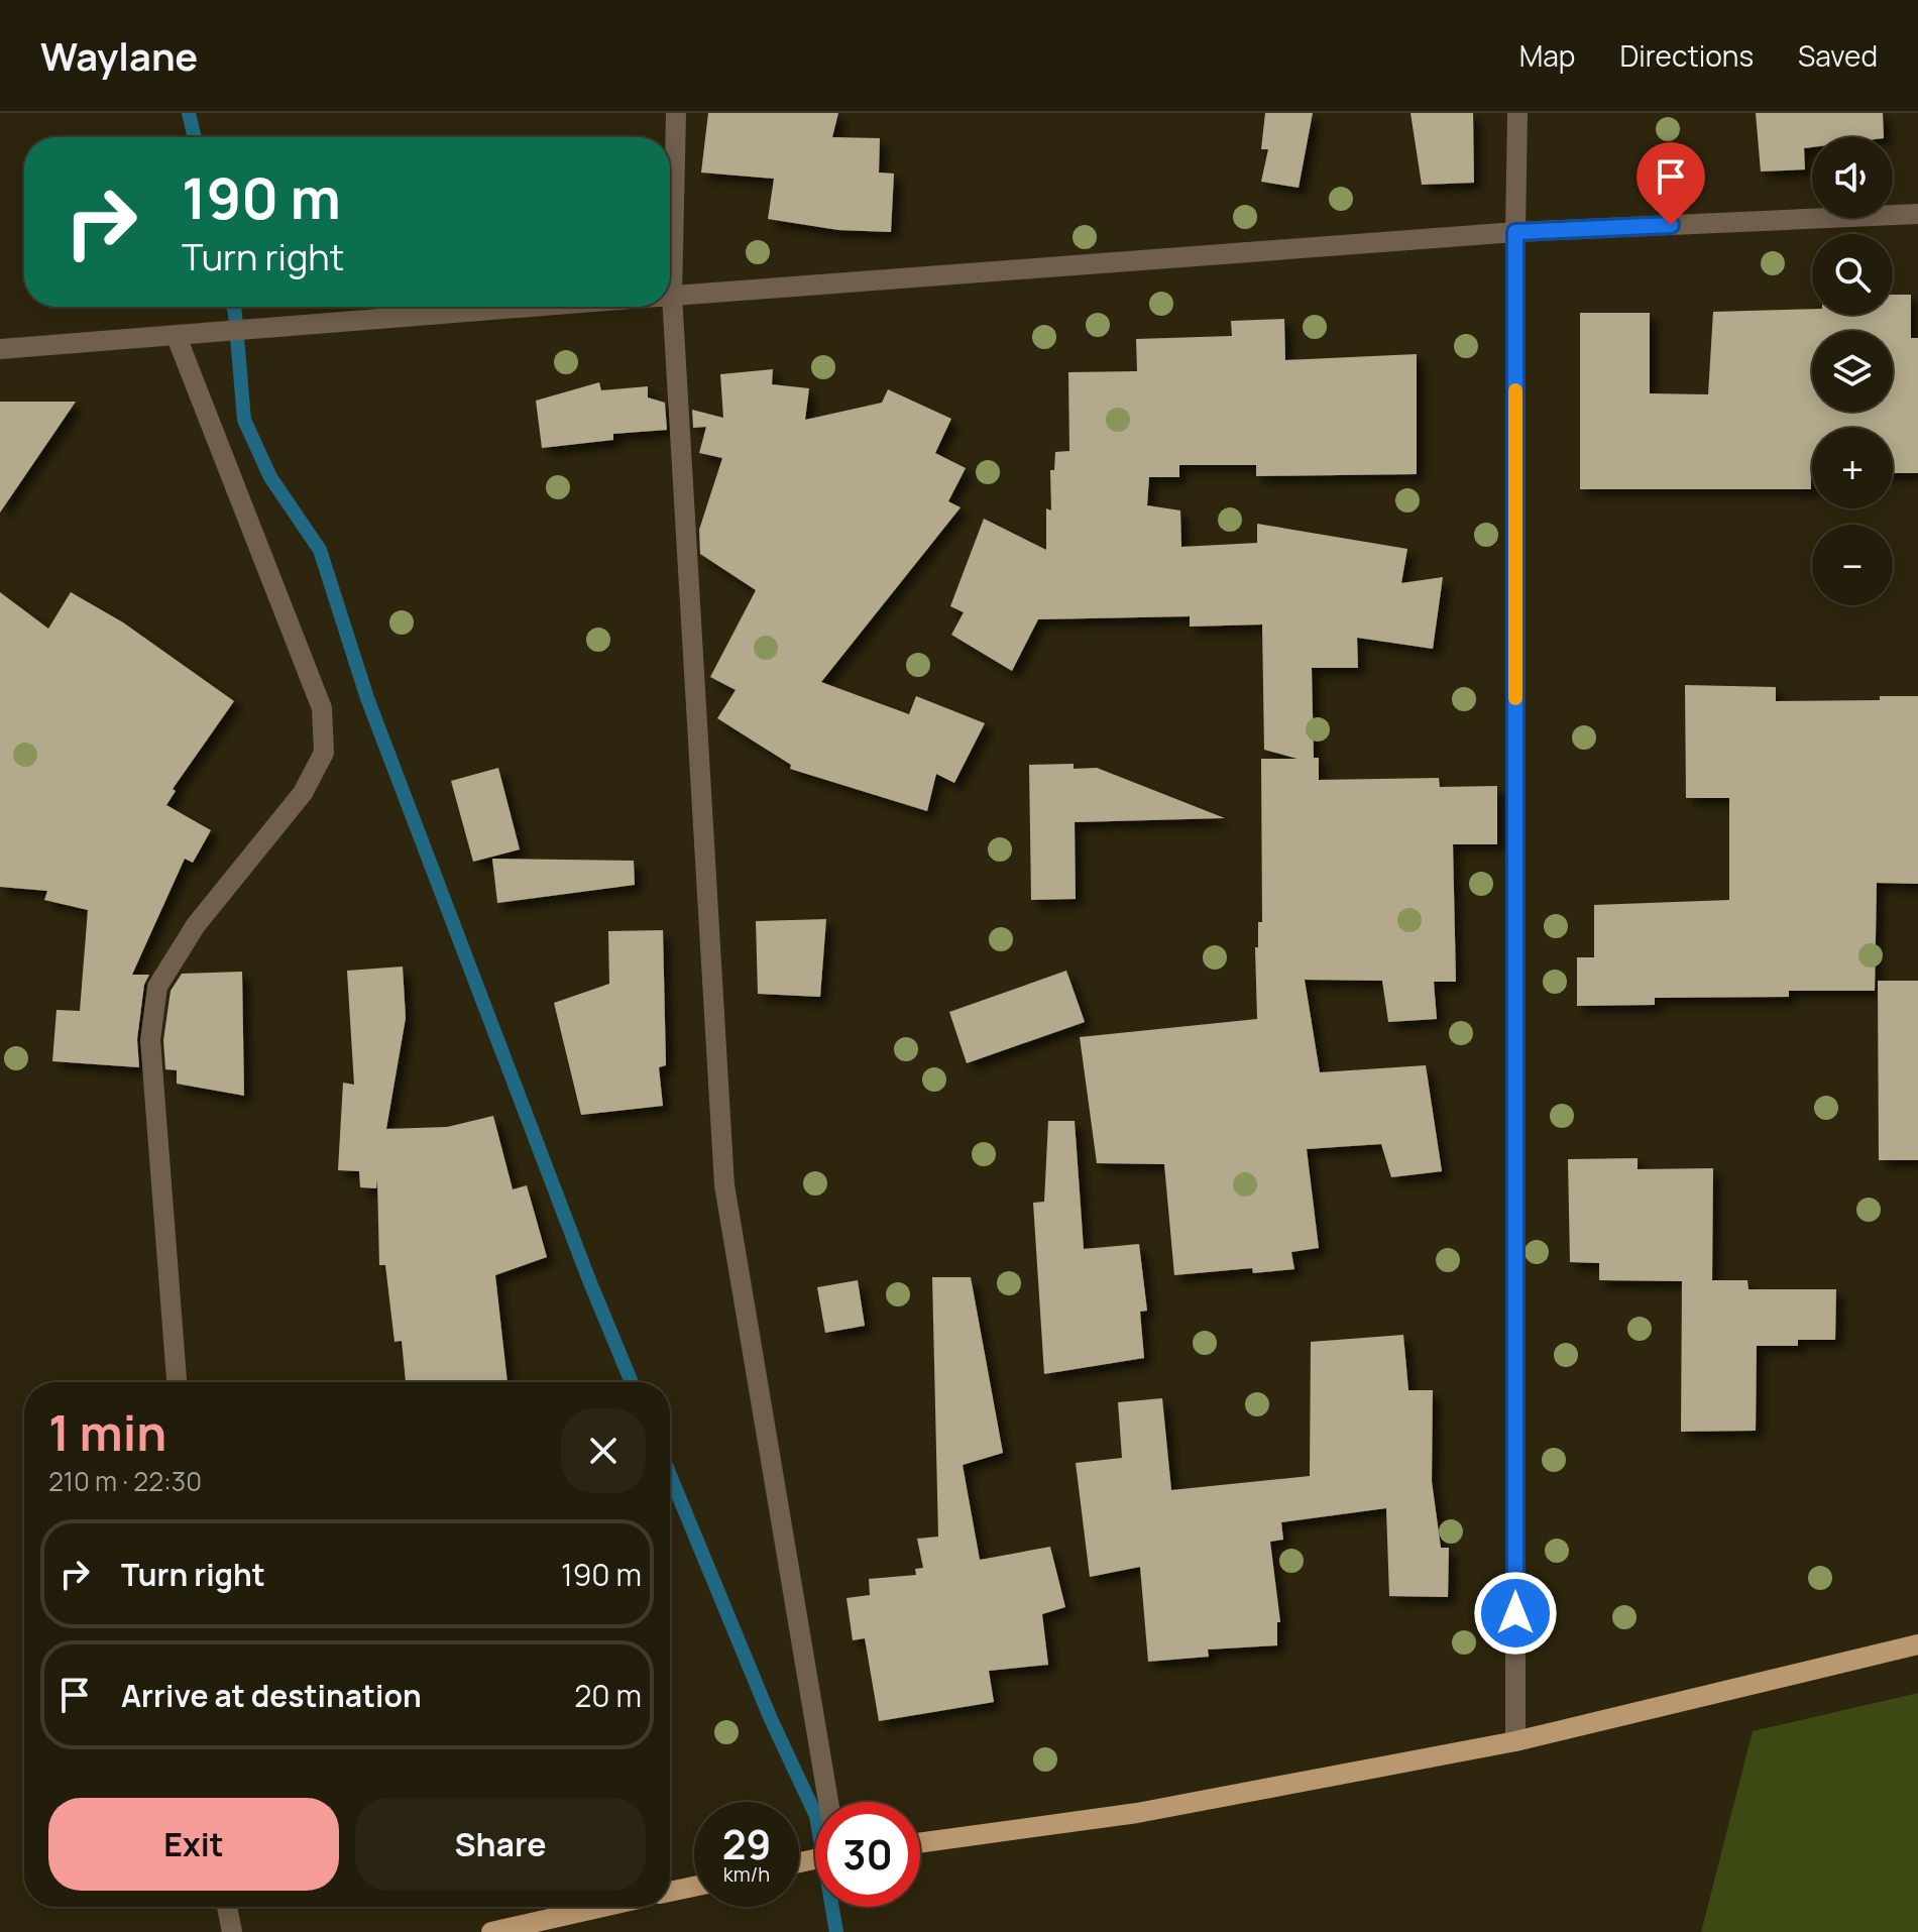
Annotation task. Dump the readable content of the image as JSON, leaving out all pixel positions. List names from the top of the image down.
{
  "page": {
    "header": "Waylane",
    "nav": ["Map", "Directions", "Saved"],
    "map_buttons": ["+", "−"],
    "turn": ["190 m", "Turn right"],
    "heading": ["1 min", "210 m · 22:30"],
    "list": [
      {
        "name": "Turn right",
        "value": "190 m"
      },
      {
        "name": "Arrive at destination",
        "value": "20 m"
      }
    ],
    "buttons": ["Exit", "Share"],
    "speed": "29 km/h",
    "limit": "30"
  }
}
